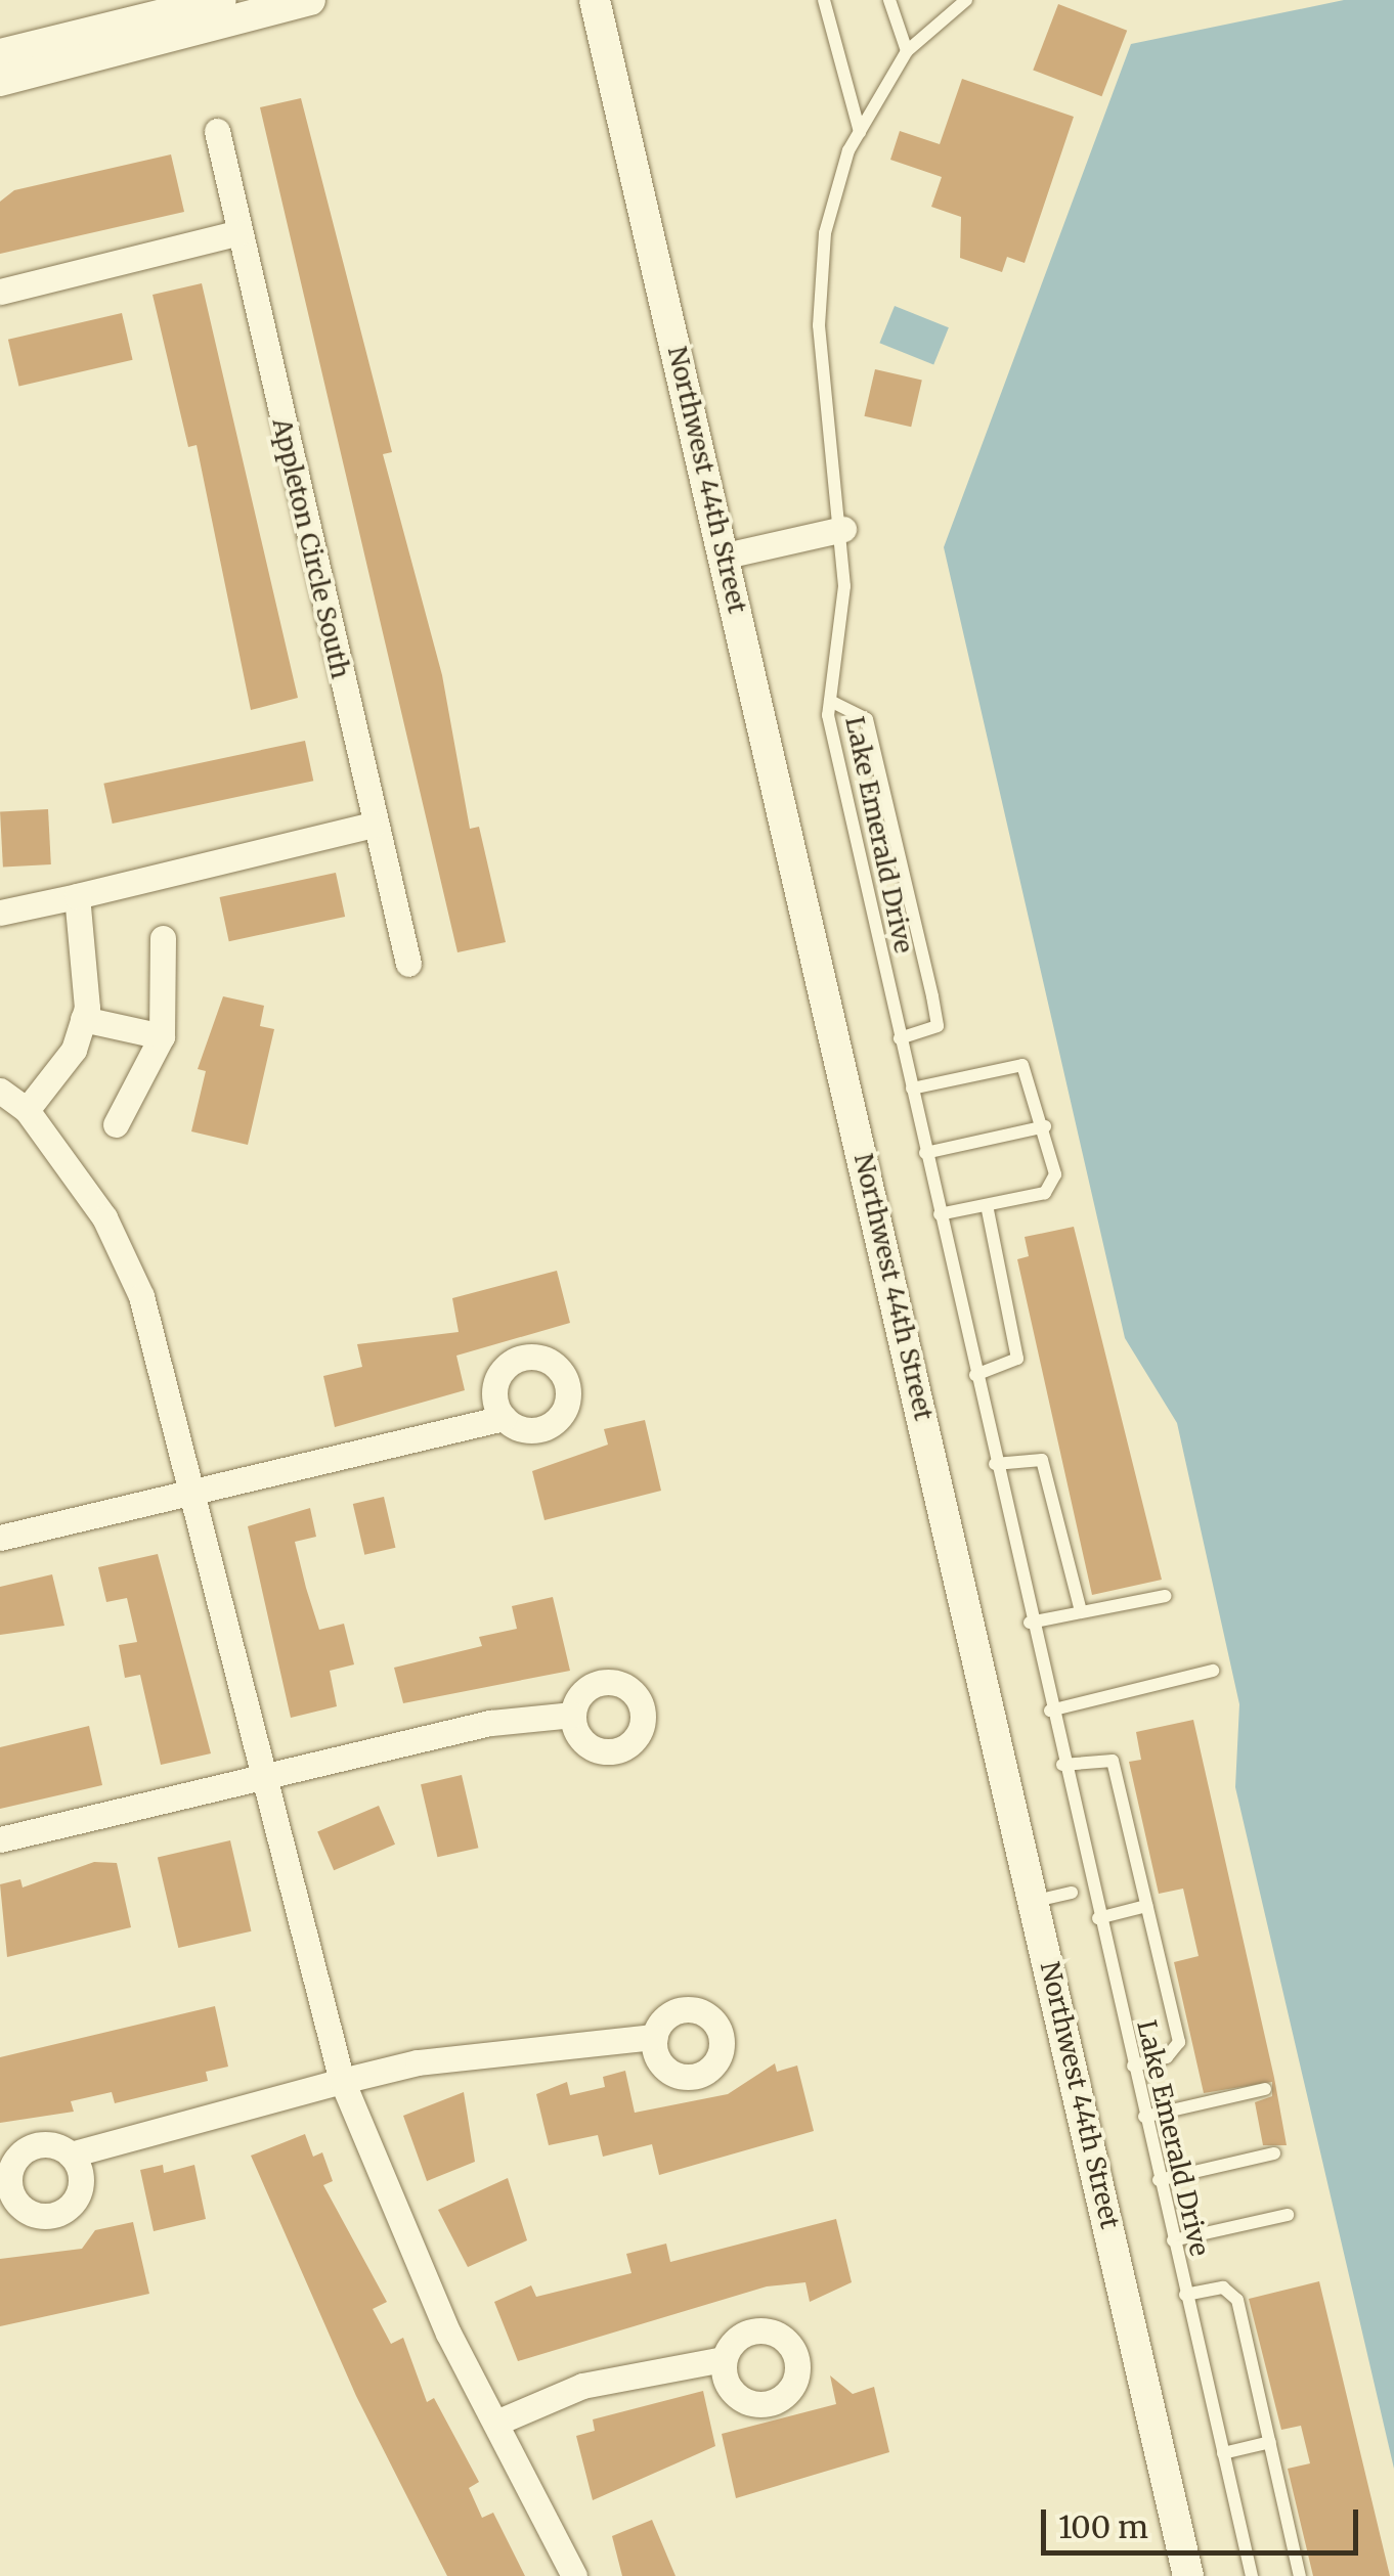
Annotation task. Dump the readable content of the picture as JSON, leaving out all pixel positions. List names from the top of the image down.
{
  "streets": {
    "street": ["Northwest 44th Street", "Appleton Circle South"],
    "lane": ["Lake Emerald Drive"]
  },
  "scale_bar": "100 m"
}
